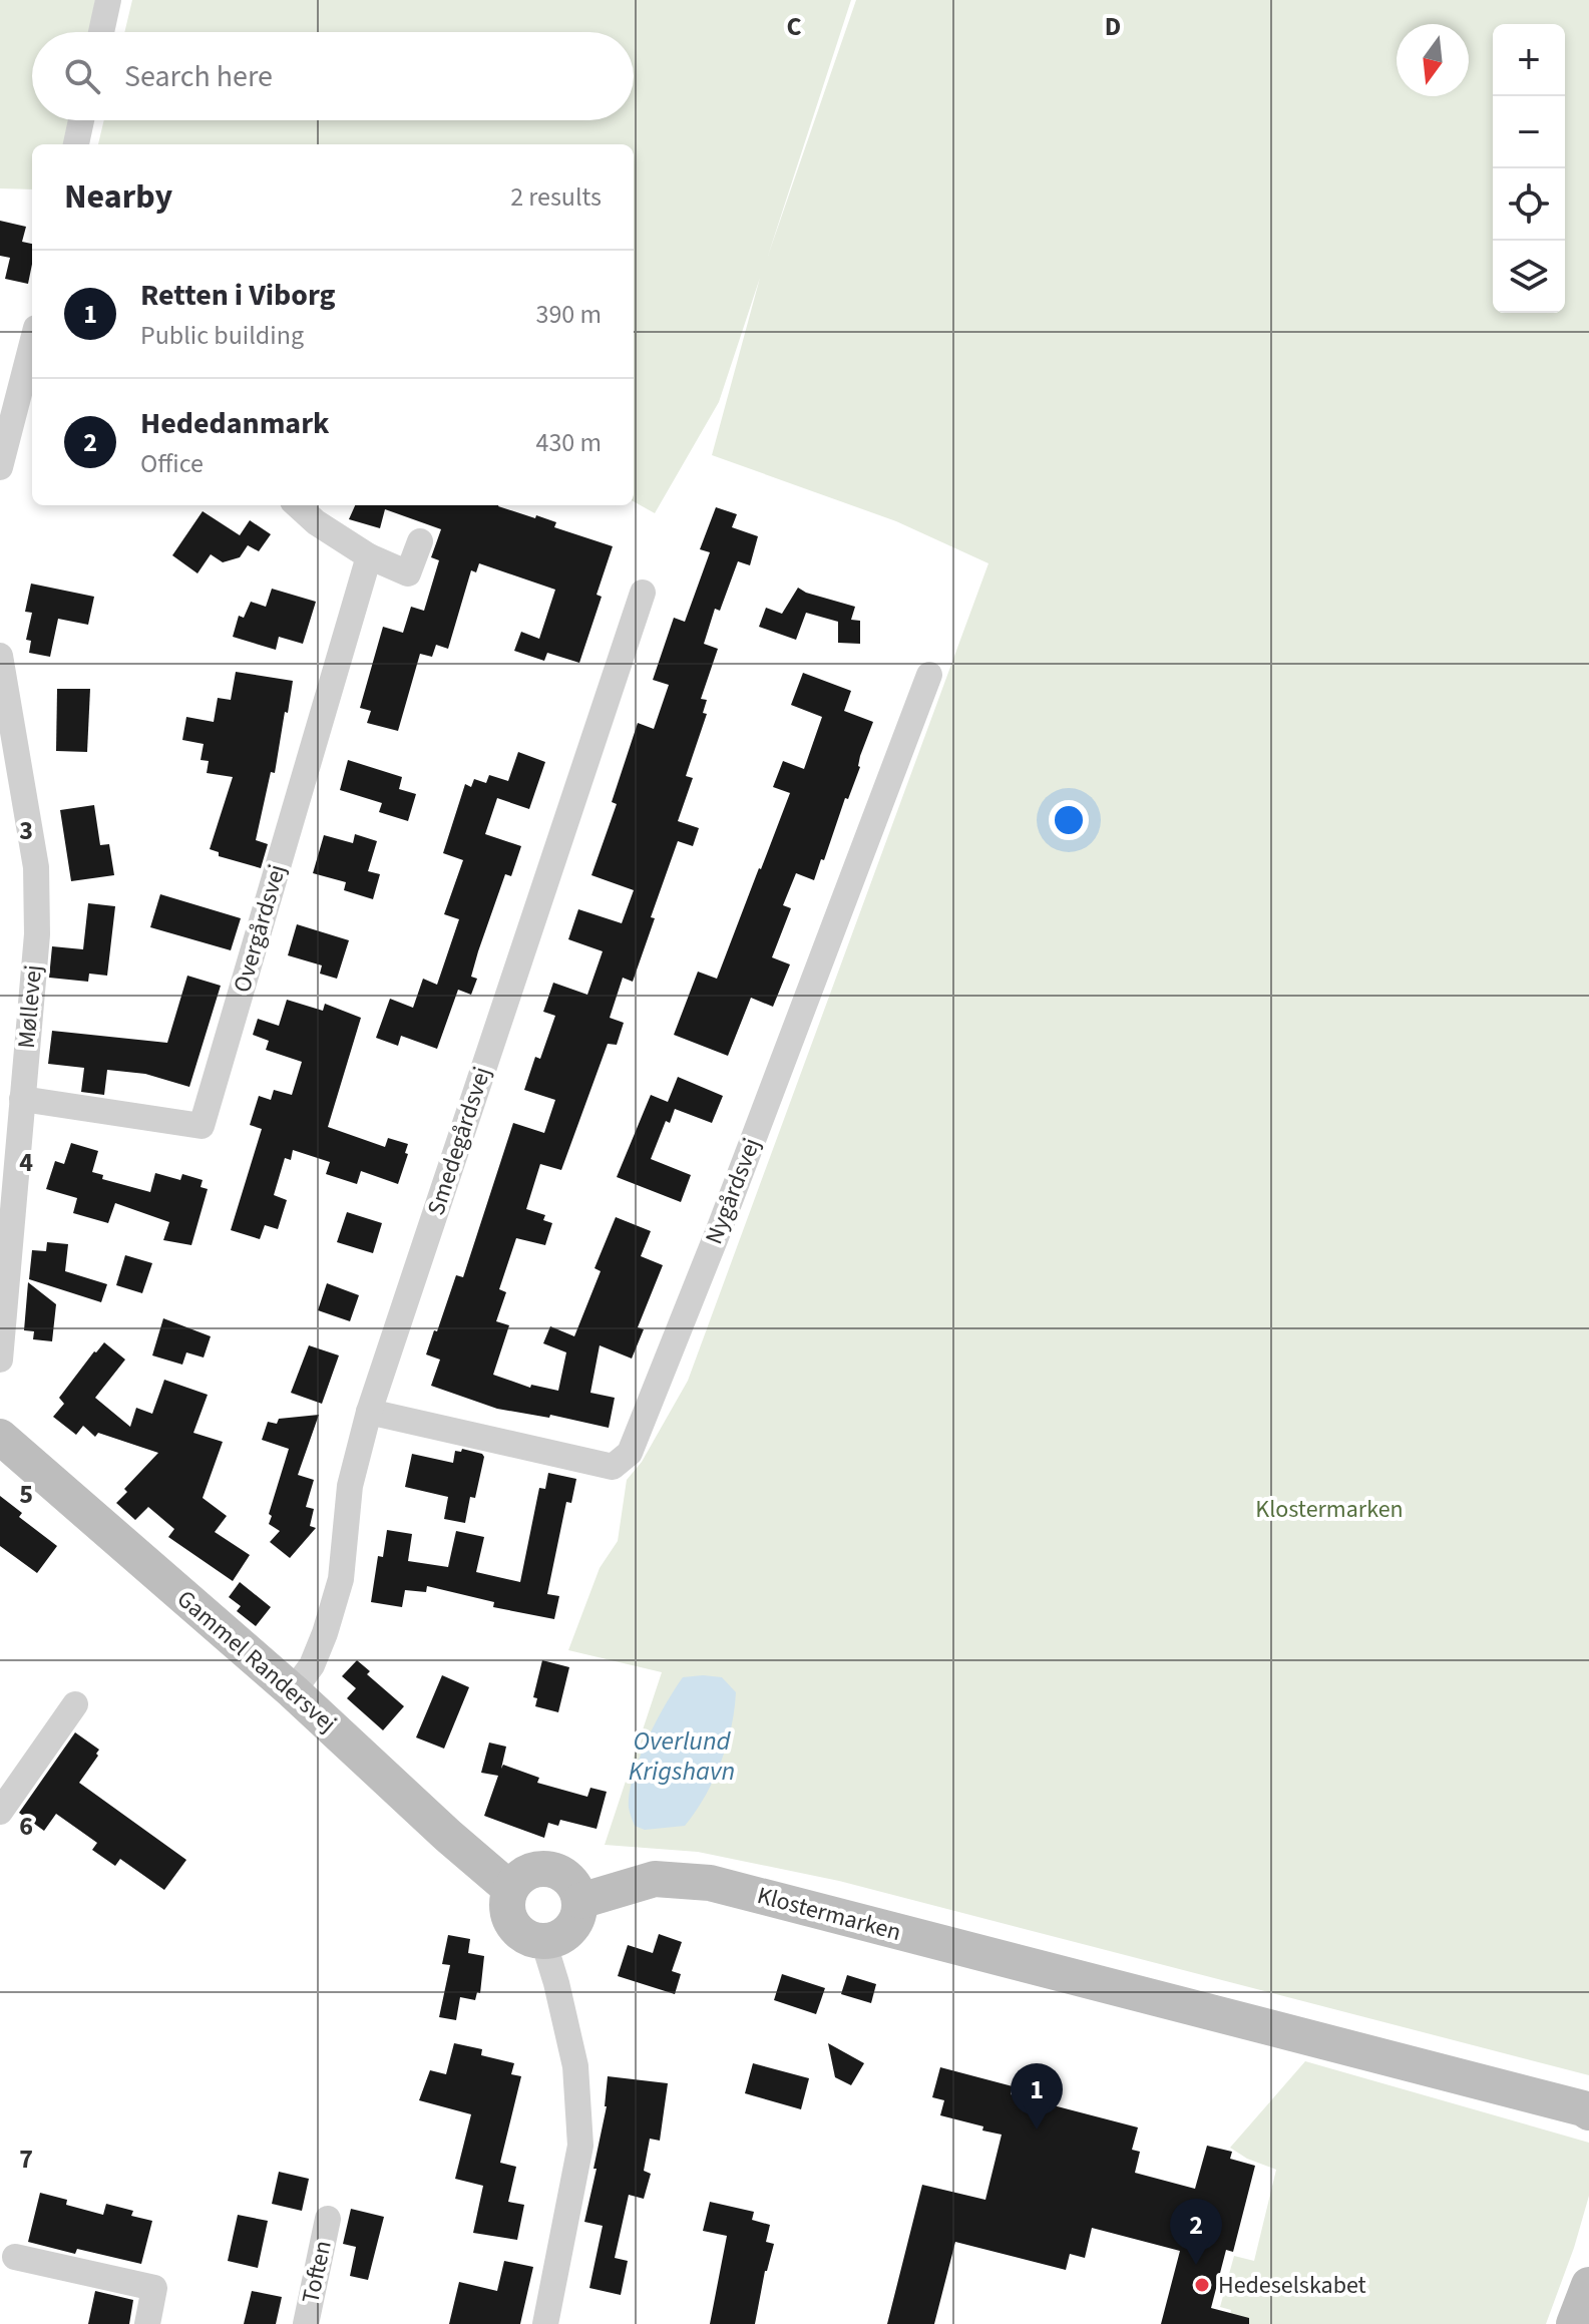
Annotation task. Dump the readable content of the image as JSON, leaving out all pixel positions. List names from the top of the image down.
{
  "streets": {
    "street": [
      "Overgårdsvej",
      "Møllevej",
      "Smedegårdsvej",
      "Nygårdsvej",
      "Gammel Randersvej",
      "Klostermarken",
      "Toften"
    ]
  },
  "crossings": [
    ["Overgårdsvej", "Møllevej"],
    ["Smedegårdsvej", "Nygårdsvej"],
    ["Smedegårdsvej", "Gammel Randersvej"],
    ["Gammel Randersvej", "Klostermarken"]
  ],
  "water": ["Overlund Krigshavn"],
  "parks": ["Klostermarken"],
  "places": ["Hedeselskabet"],
  "north": "bottom",
  "page": {
    "map_buttons": ["+", "−"],
    "search": "Search here",
    "heading": ["Nearby", "2 results"],
    "list": [
      {
        "mark": "1",
        "name": "Retten i Viborg",
        "note": "Public building",
        "value": "390 m"
      },
      {
        "mark": "2",
        "name": "Hededanmark",
        "note": "Office",
        "value": "430 m"
      }
    ],
    "pins": ["1", "2"]
  },
  "grid": {
    "columns": ["C", "D"],
    "rows": [
      "3",
      "4",
      "5",
      "6",
      "7"
    ]
  }
}
